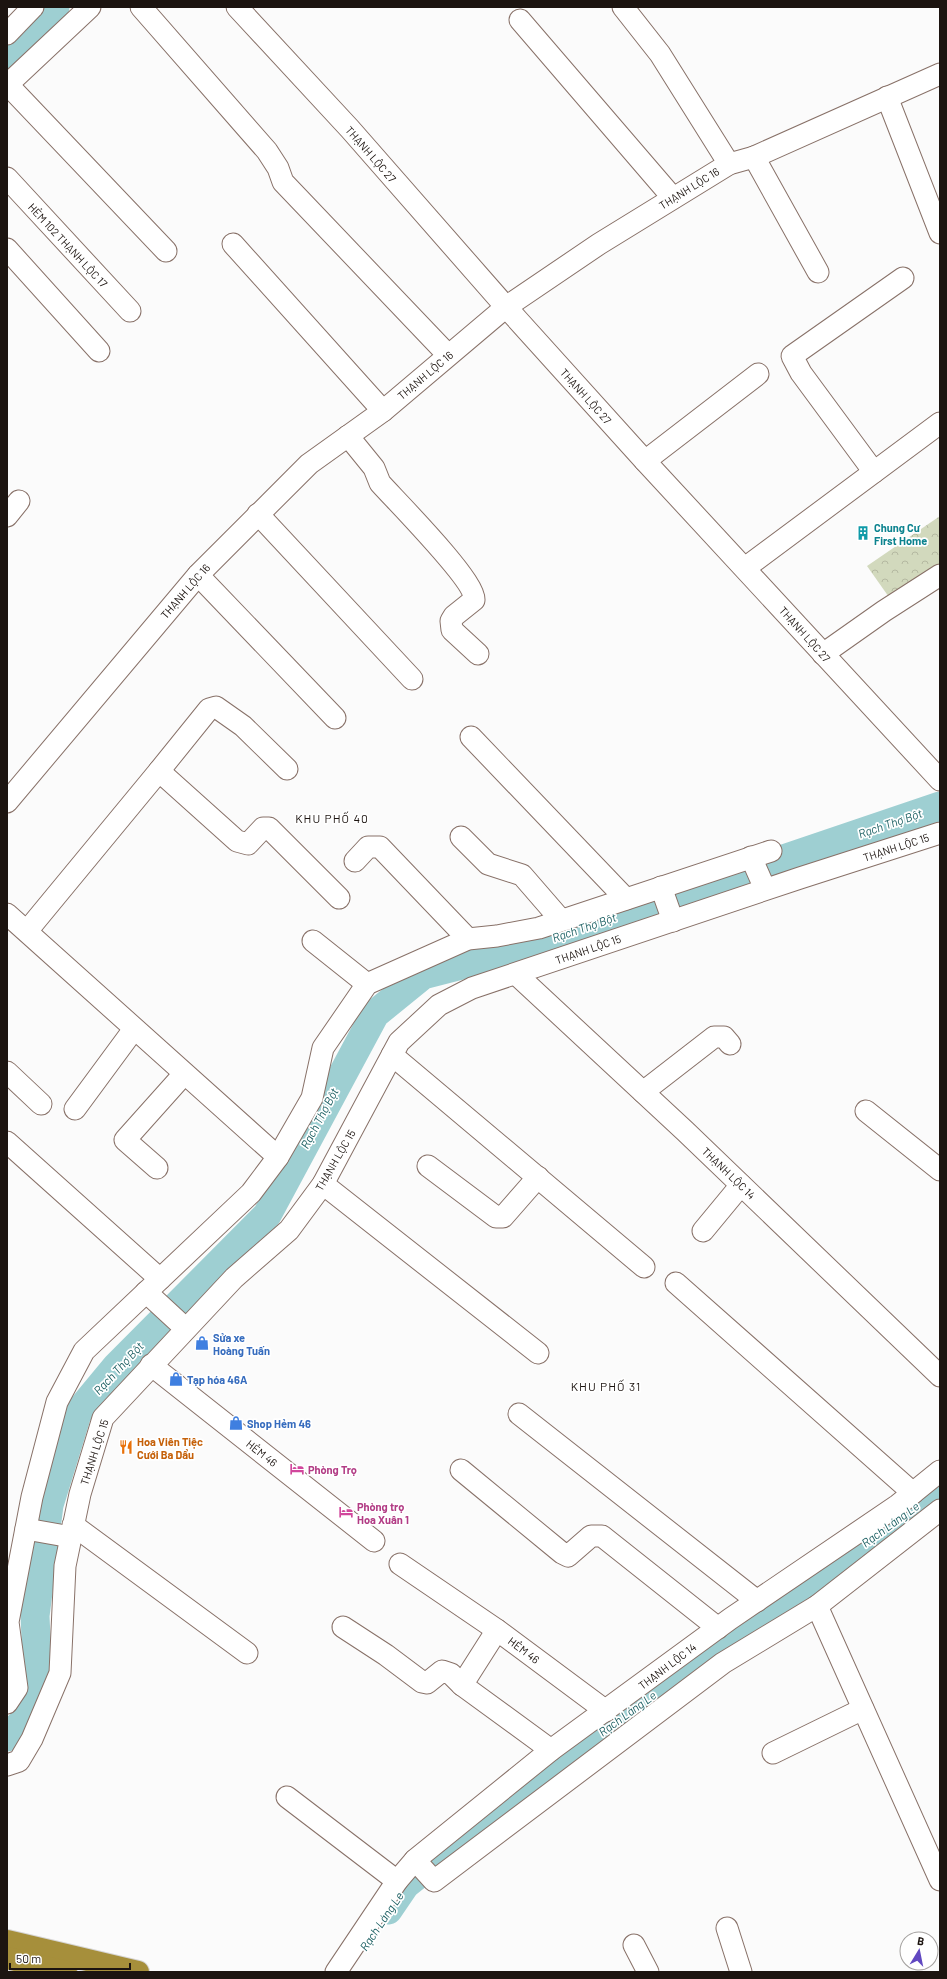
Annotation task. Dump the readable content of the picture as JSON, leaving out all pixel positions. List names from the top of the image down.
{
  "streets": {
    "street": [
      "THẠNH LỘC 27",
      "THẠNH LỘC 16",
      "HẺM 102 THẠNH LỘC 17",
      "THẠNH LỘC 15",
      "THẠNH LỘC 14",
      "HẺM 46"
    ]
  },
  "crossings": [
    ["THẠNH LỘC 27", "THẠNH LỘC 16"],
    ["THẠNH LỘC 15", "THẠNH LỘC 14"],
    ["THẠNH LỘC 15", "HẺM 46"],
    ["THẠNH LỘC 14", "HẺM 46"]
  ],
  "districts": ["KHU PHỐ 40", "KHU PHỐ 31"],
  "water": ["Rạch Thợ Bột", "Rạch Láng Le"],
  "places": {
    "building": ["Chung Cư First Home"],
    "shop": ["Sửa xe Hoàng Tuấn", "Tạp hóa 46A", "Shop Hẻm 46"],
    "restaurant": ["Hoa Viên Tiệc Cưới Ba Dẩu"],
    "hotel": ["Phòng Trọ", "Phòng trọ Hoa Xuân 1"]
  },
  "scale_bar": "50 m",
  "north": "top"
}
